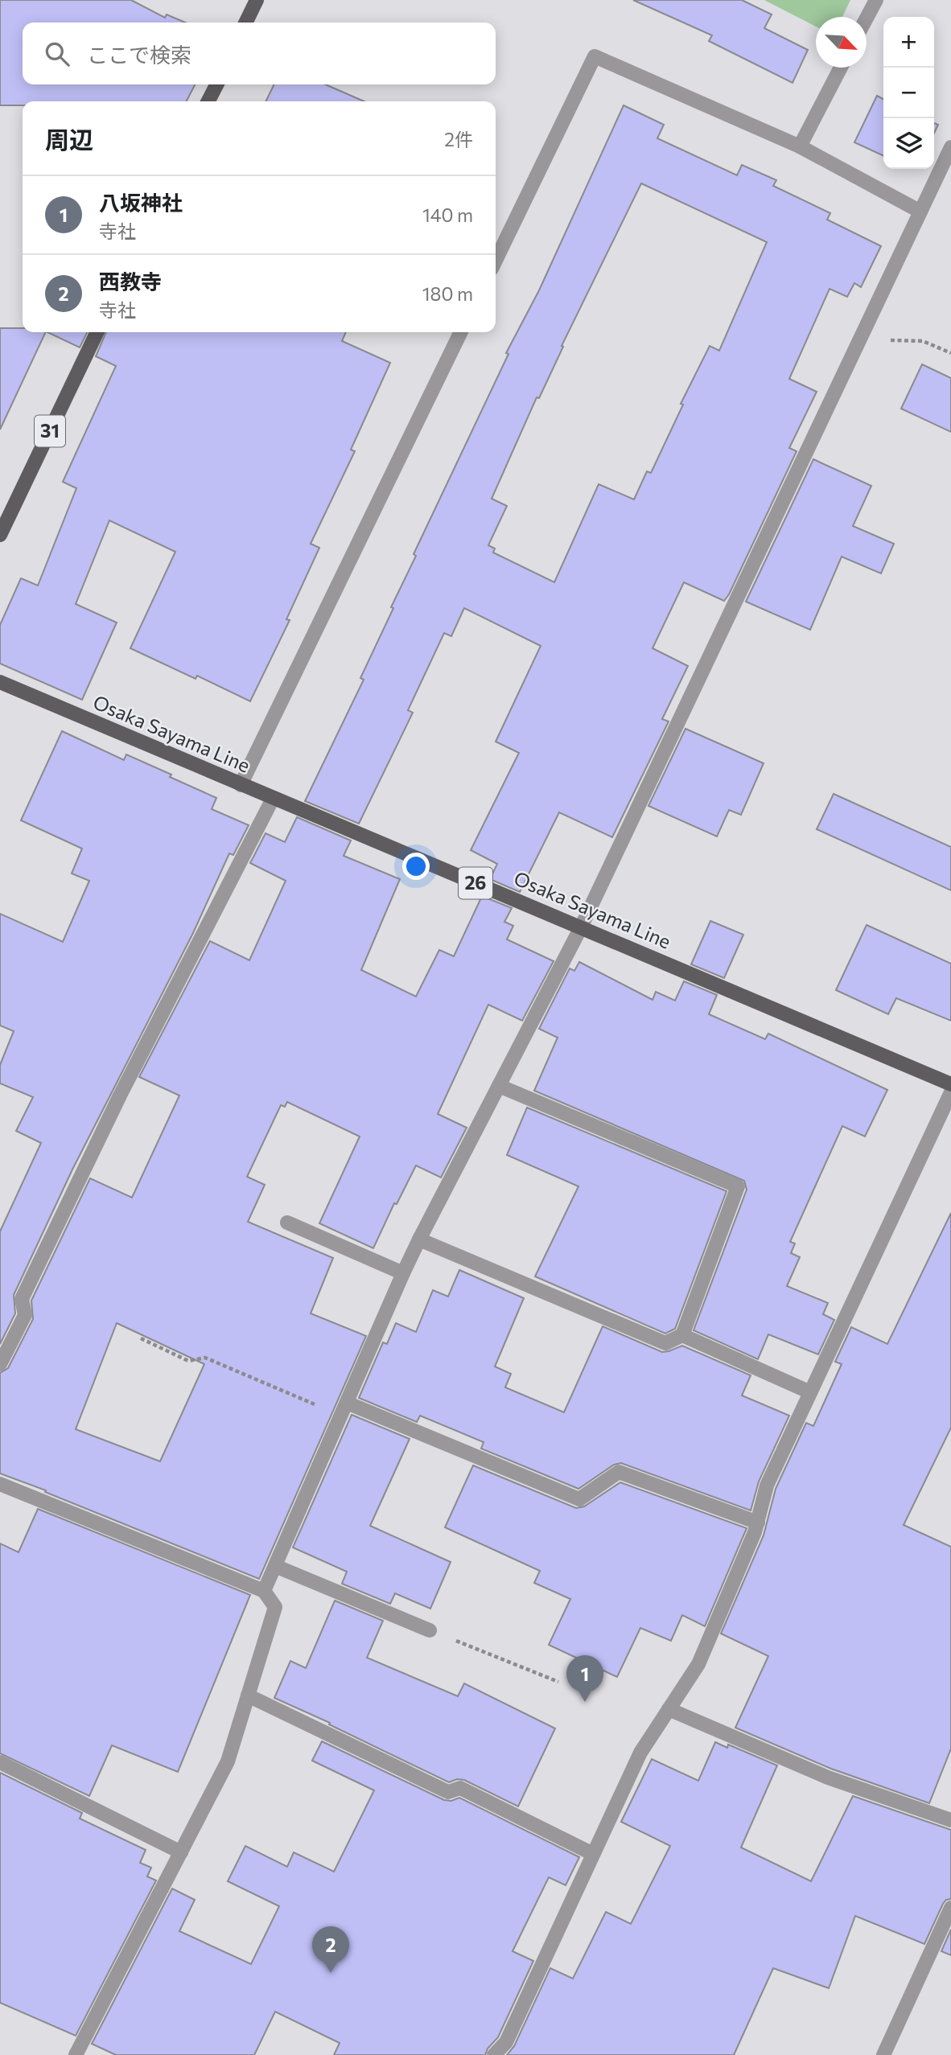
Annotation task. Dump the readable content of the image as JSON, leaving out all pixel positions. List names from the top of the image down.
{
  "streets": {
    "main road": ["31", "Osaka Sayama Line", "26"]
  },
  "north": "bottom right",
  "page": {
    "map_buttons": ["+", "−"],
    "search": "ここで検索",
    "heading": ["周辺", "2件"],
    "list": [
      {
        "mark": "1",
        "name": "八坂神社",
        "note": "寺社",
        "value": "140 m"
      },
      {
        "mark": "2",
        "name": "西教寺",
        "note": "寺社",
        "value": "180 m"
      }
    ],
    "pins": ["1", "2"]
  }
}
